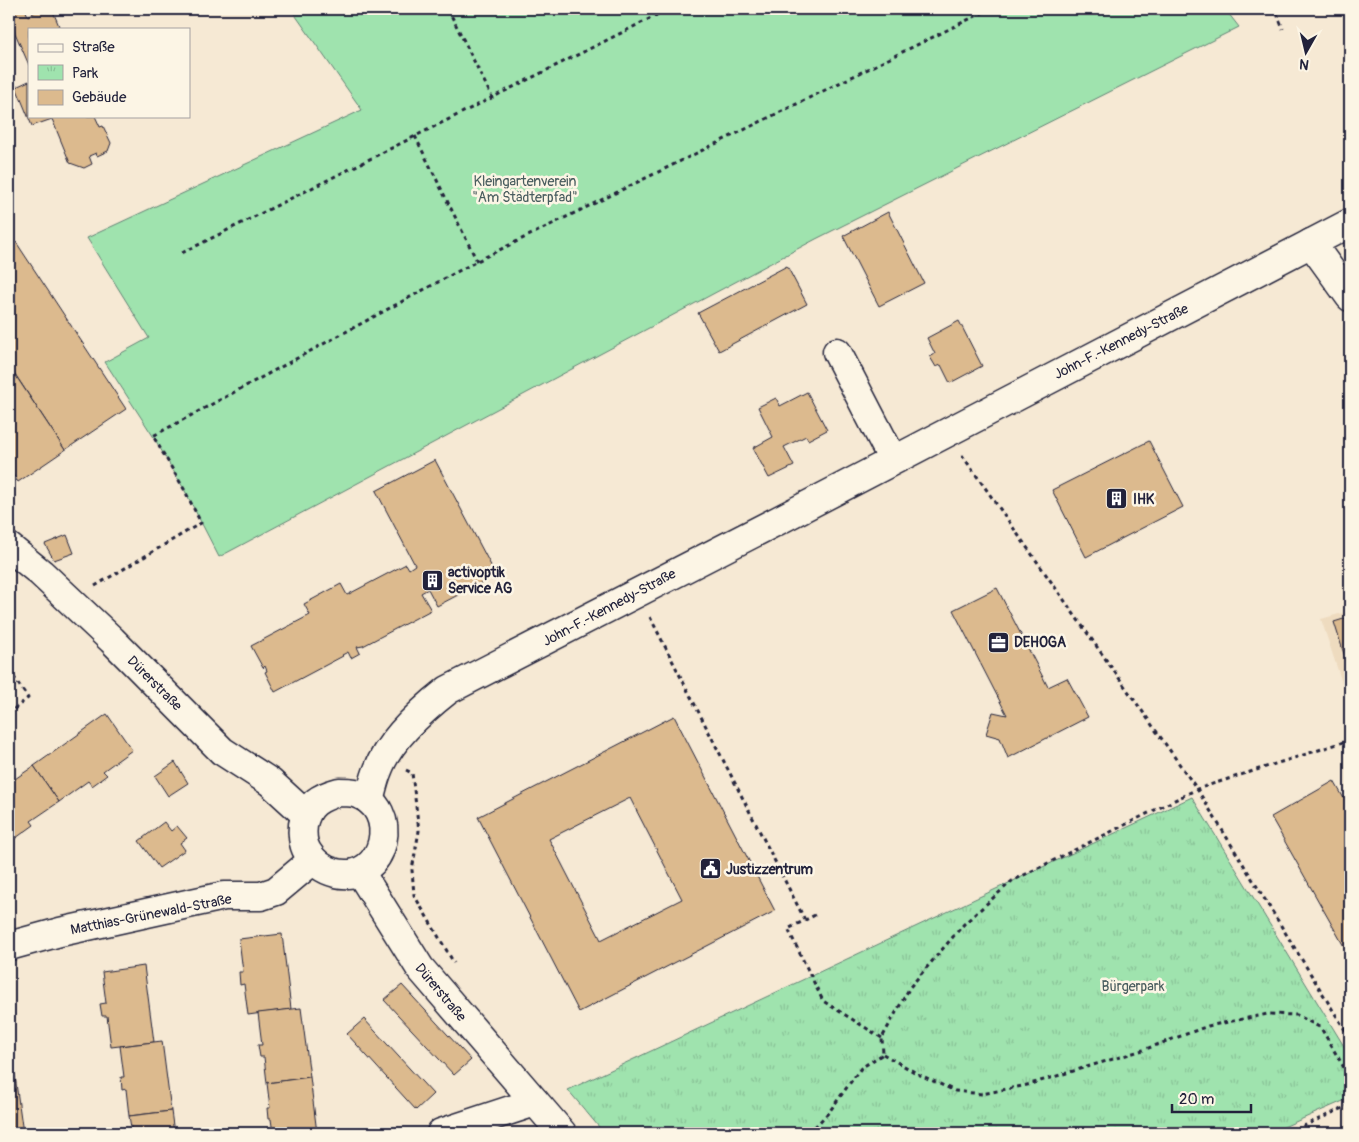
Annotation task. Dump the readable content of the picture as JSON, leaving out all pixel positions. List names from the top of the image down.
{
  "streets": {
    "street": ["John-F.-Kennedy-Straße", "Dürerstraße", "Matthias-Grünewald-Straße"]
  },
  "crossings": [
    ["John-F.-Kennedy-Straße", "Dürerstraße"],
    ["John-F.-Kennedy-Straße", "Matthias-Grünewald-Straße"],
    ["Dürerstraße", "Matthias-Grünewald-Straße"]
  ],
  "parks": ["Kleingartenverein \"Am Städterpfad\"", "Bürgerpark"],
  "places": {
    "building": ["IHK", "activoptik Service AG"],
    "office": ["DEHOGA"],
    "public building": ["Justizzentrum"]
  },
  "legend": ["Straße", "Park", "Gebäude"],
  "scale_bar": "20 m",
  "north": "bottom"
}
